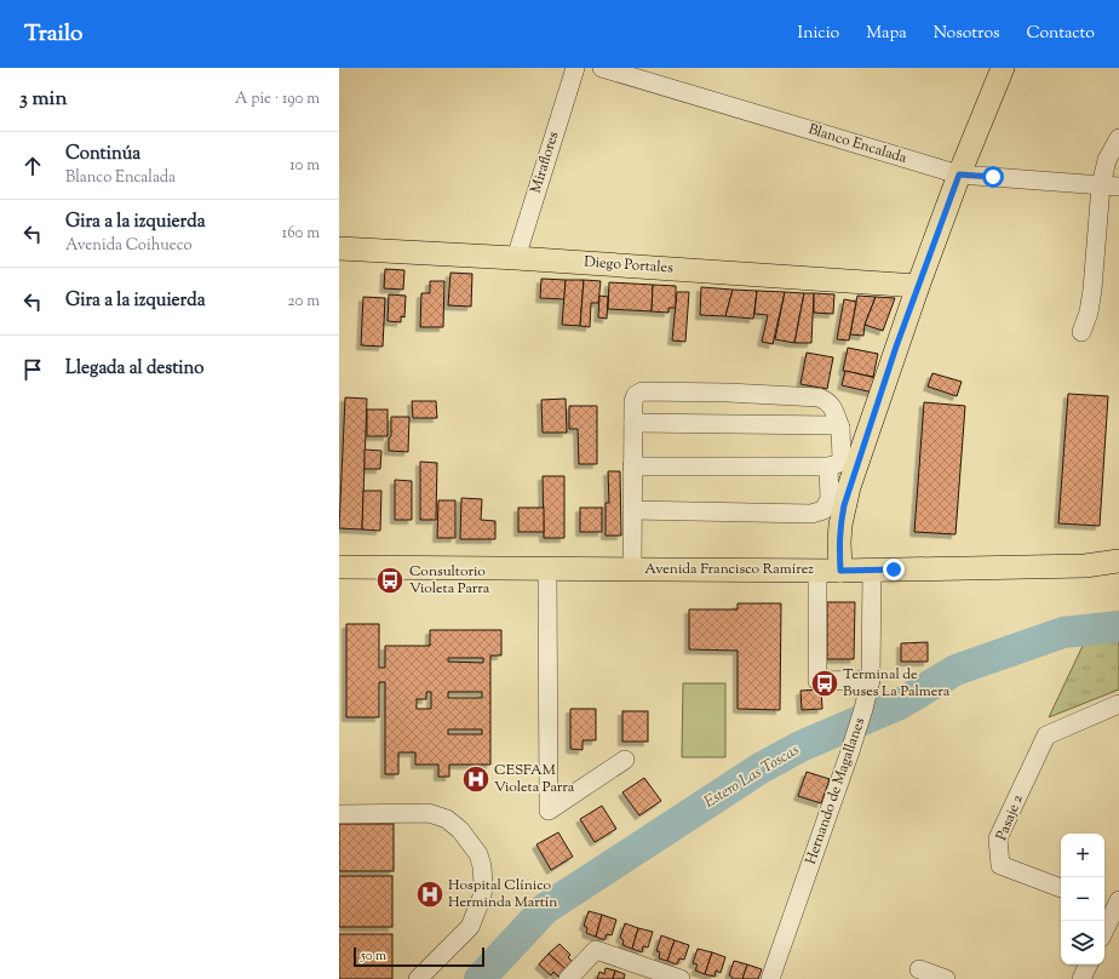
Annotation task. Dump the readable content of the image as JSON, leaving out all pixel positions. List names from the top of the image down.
{
  "streets": {
    "main road": ["Diego Portales", "Avenida Francisco Ramírez"],
    "street": [
      "Blanco Encalada",
      "Miraflores",
      "Hernando de Magallanes",
      "Pasaje 2"
    ]
  },
  "crossings": [
    ["Miraflores", "Diego Portales"],
    ["Avenida Francisco Ramírez", "Hernando de Magallanes"]
  ],
  "water": ["Estero Las Toscas"],
  "places": {
    "bus stop": ["Consultorio Violeta Parra", "Terminal de Buses La Palmera"],
    "hospital": ["CESFAM Violeta Parra", "Hospital Clínico Herminda Martín"]
  },
  "scale_bar": "50 m",
  "page": {
    "header": "Trailo",
    "nav": [
      "Inicio",
      "Mapa",
      "Nosotros",
      "Contacto"
    ],
    "heading": ["3 min", "A pie · 190 m"],
    "list": [
      ["Continúa", "Blanco Encalada", "10 m"],
      ["Gira a la izquierda", "Avenida Coihueco", "160 m"],
      ["Gira a la izquierda", "20 m"],
      "Llegada al destino"
    ],
    "map_buttons": ["+", "−"],
    "scale": "50 m"
  }
}
